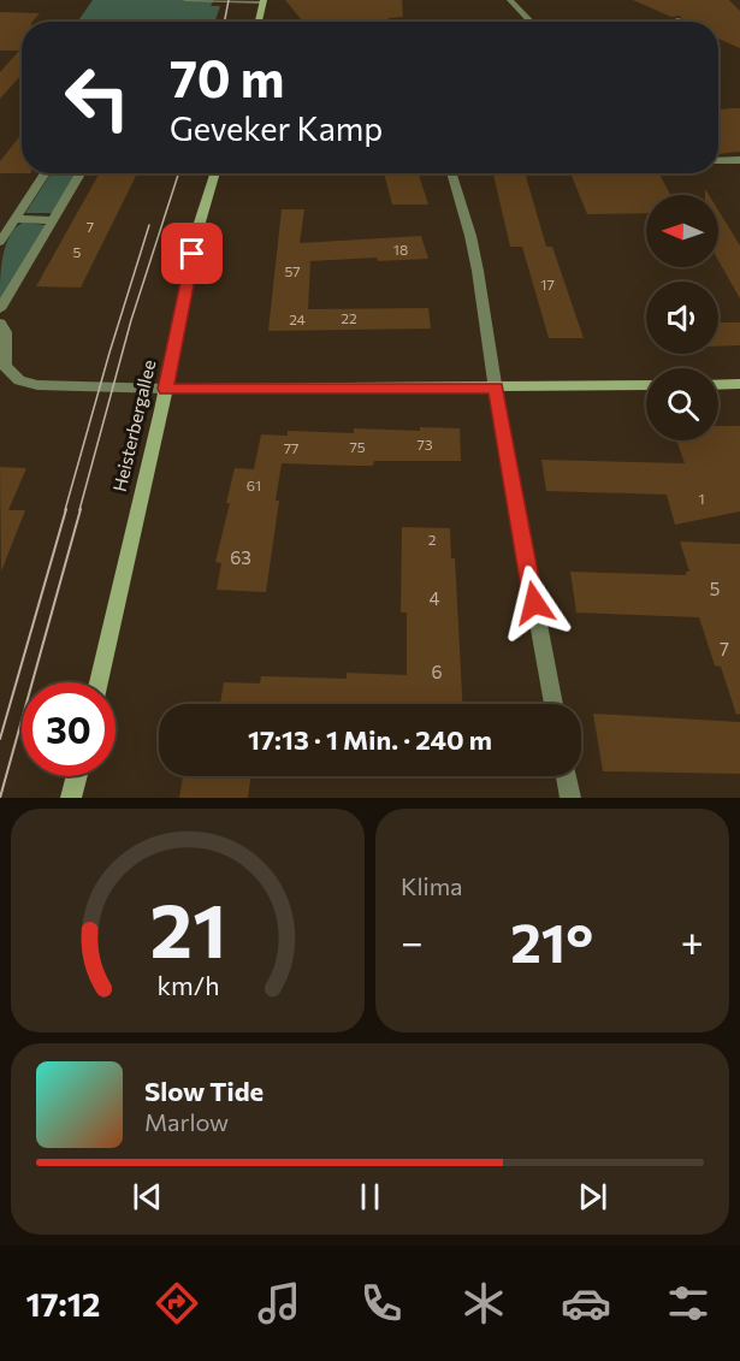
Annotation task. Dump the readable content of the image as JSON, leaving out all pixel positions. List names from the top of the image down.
{
  "streets": {
    "main road": ["Heisterbergallee"]
  },
  "house_numbers": [
    "7",
    "18",
    "5",
    "57",
    "17",
    "22",
    "24",
    "73",
    "75",
    "77",
    "61",
    "1",
    "2",
    "63",
    "5",
    "4",
    "7",
    "6"
  ],
  "north": "left",
  "page": {
    "turn": ["70 m", "Geveker Kamp"],
    "limit": "30",
    "trip": "17:13 · 1 Min. · 240 m",
    "tile": "Klima",
    "heat": ["−", "21°", "+"],
    "song": ["Slow Tide", "Marlow"],
    "tabs": "17:12",
    "gauge": ["21", "km/h"]
  }
}
